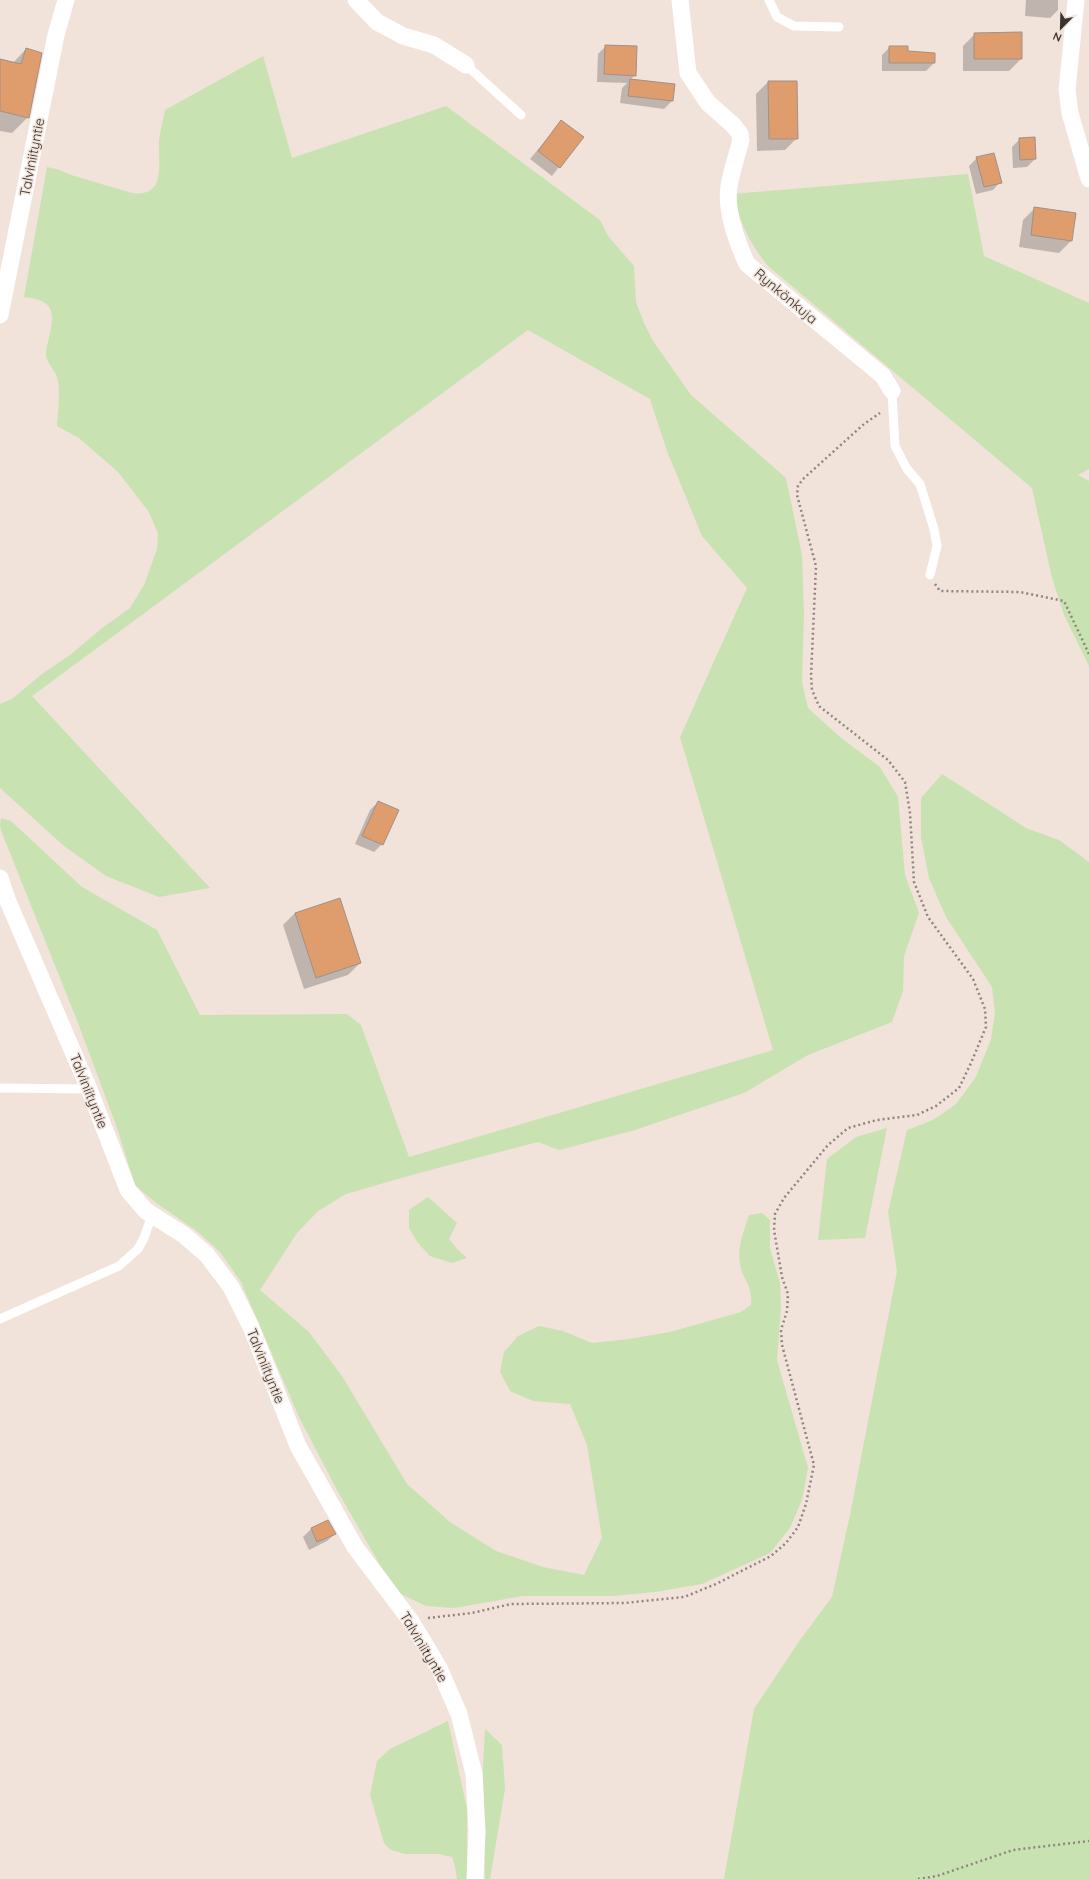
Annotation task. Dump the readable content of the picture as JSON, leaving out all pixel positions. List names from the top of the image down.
{
  "streets": {
    "street": ["Talviniityntie", "Rynkönkuja"]
  },
  "north": "bottom left"
}
